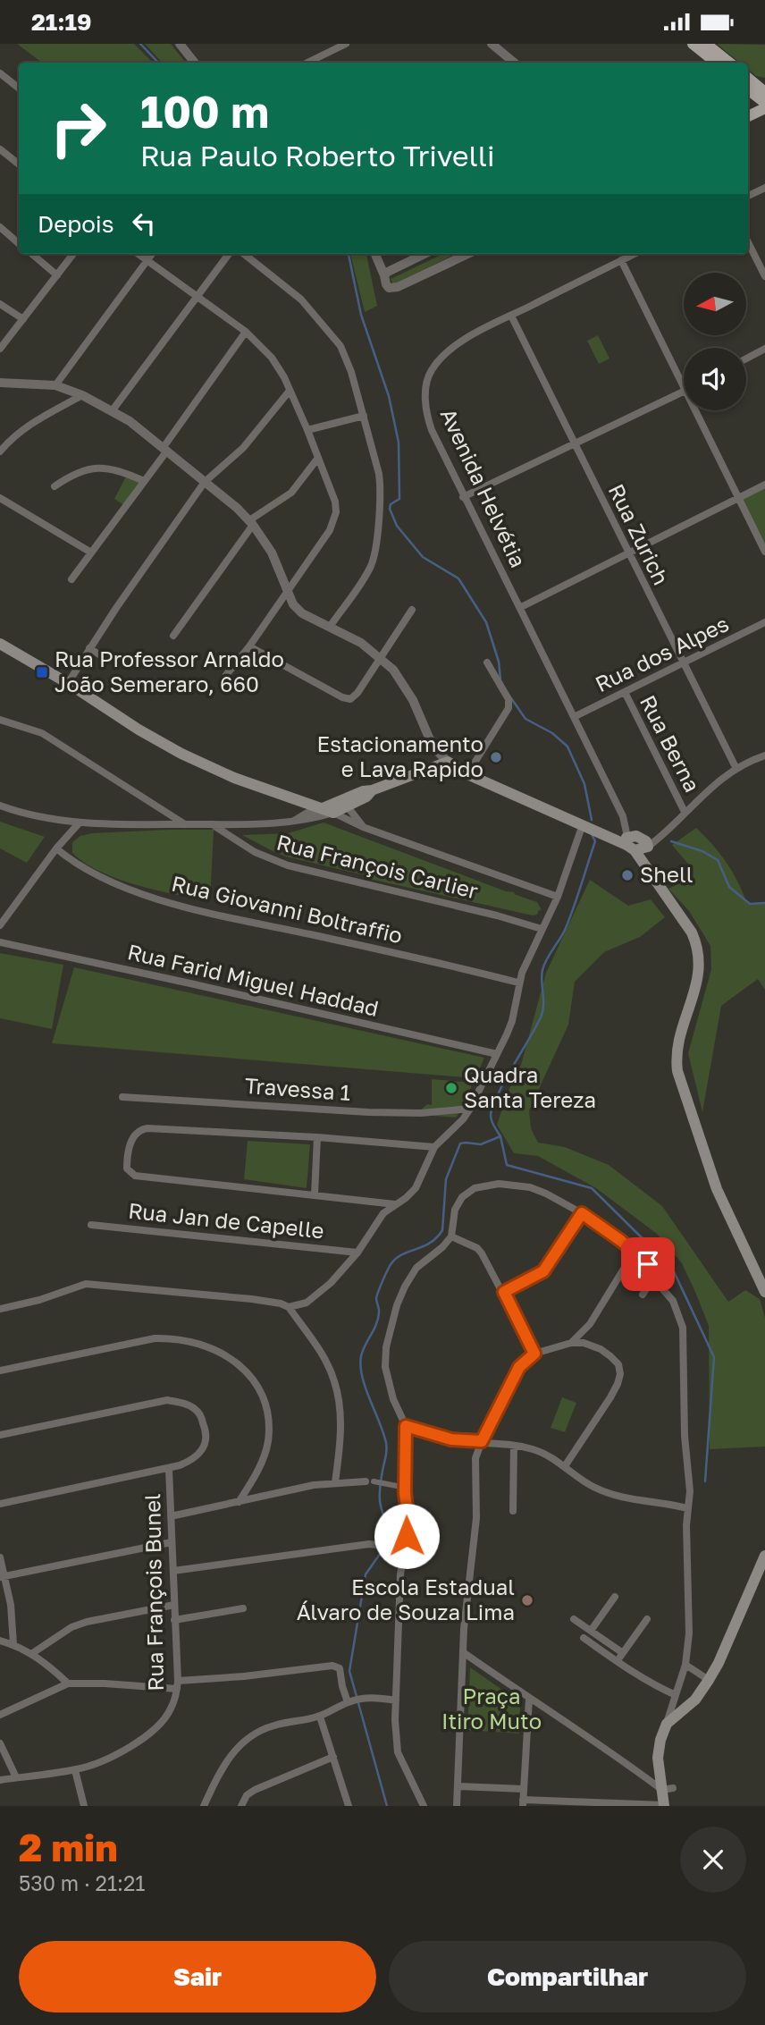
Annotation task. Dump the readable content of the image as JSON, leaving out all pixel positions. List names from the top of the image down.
{
  "streets": {
    "street": [
      "Avenida Helvétia",
      "Rua Zurich",
      "Rua dos Alpes",
      "Rua Berna",
      "Rua François Carlier",
      "Rua Giovanni Boltraffio",
      "Rua Farid Miguel Haddad",
      "Travessa 1",
      "Rua Jan de Capelle",
      "Rua François Bunel"
    ]
  },
  "crossings": [
    ["Avenida Helvétia", "Rua Zurich"],
    ["Avenida Helvétia", "Rua dos Alpes"],
    ["Rua Zurich", "Rua dos Alpes"],
    ["Rua dos Alpes", "Rua Berna"]
  ],
  "parks": ["Praça Itiro Muto"],
  "places": {
    "transit": ["Rua Professor Arnaldo João Semeraro, 660"],
    "other": [
      "Estacionamento e Lava Rapido",
      "Shell",
      "Quadra Santa Tereza",
      "Escola Estadual Álvaro de Souza Lima"
    ]
  },
  "north": "left",
  "page": {
    "status": "21:19",
    "turn": ["100 m", "Rua Paulo Roberto Trivelli"],
    "then": "Depois",
    "heading": ["2 min", "530 m · 21:21"],
    "buttons": ["Sair", "Compartilhar"]
  }
}
